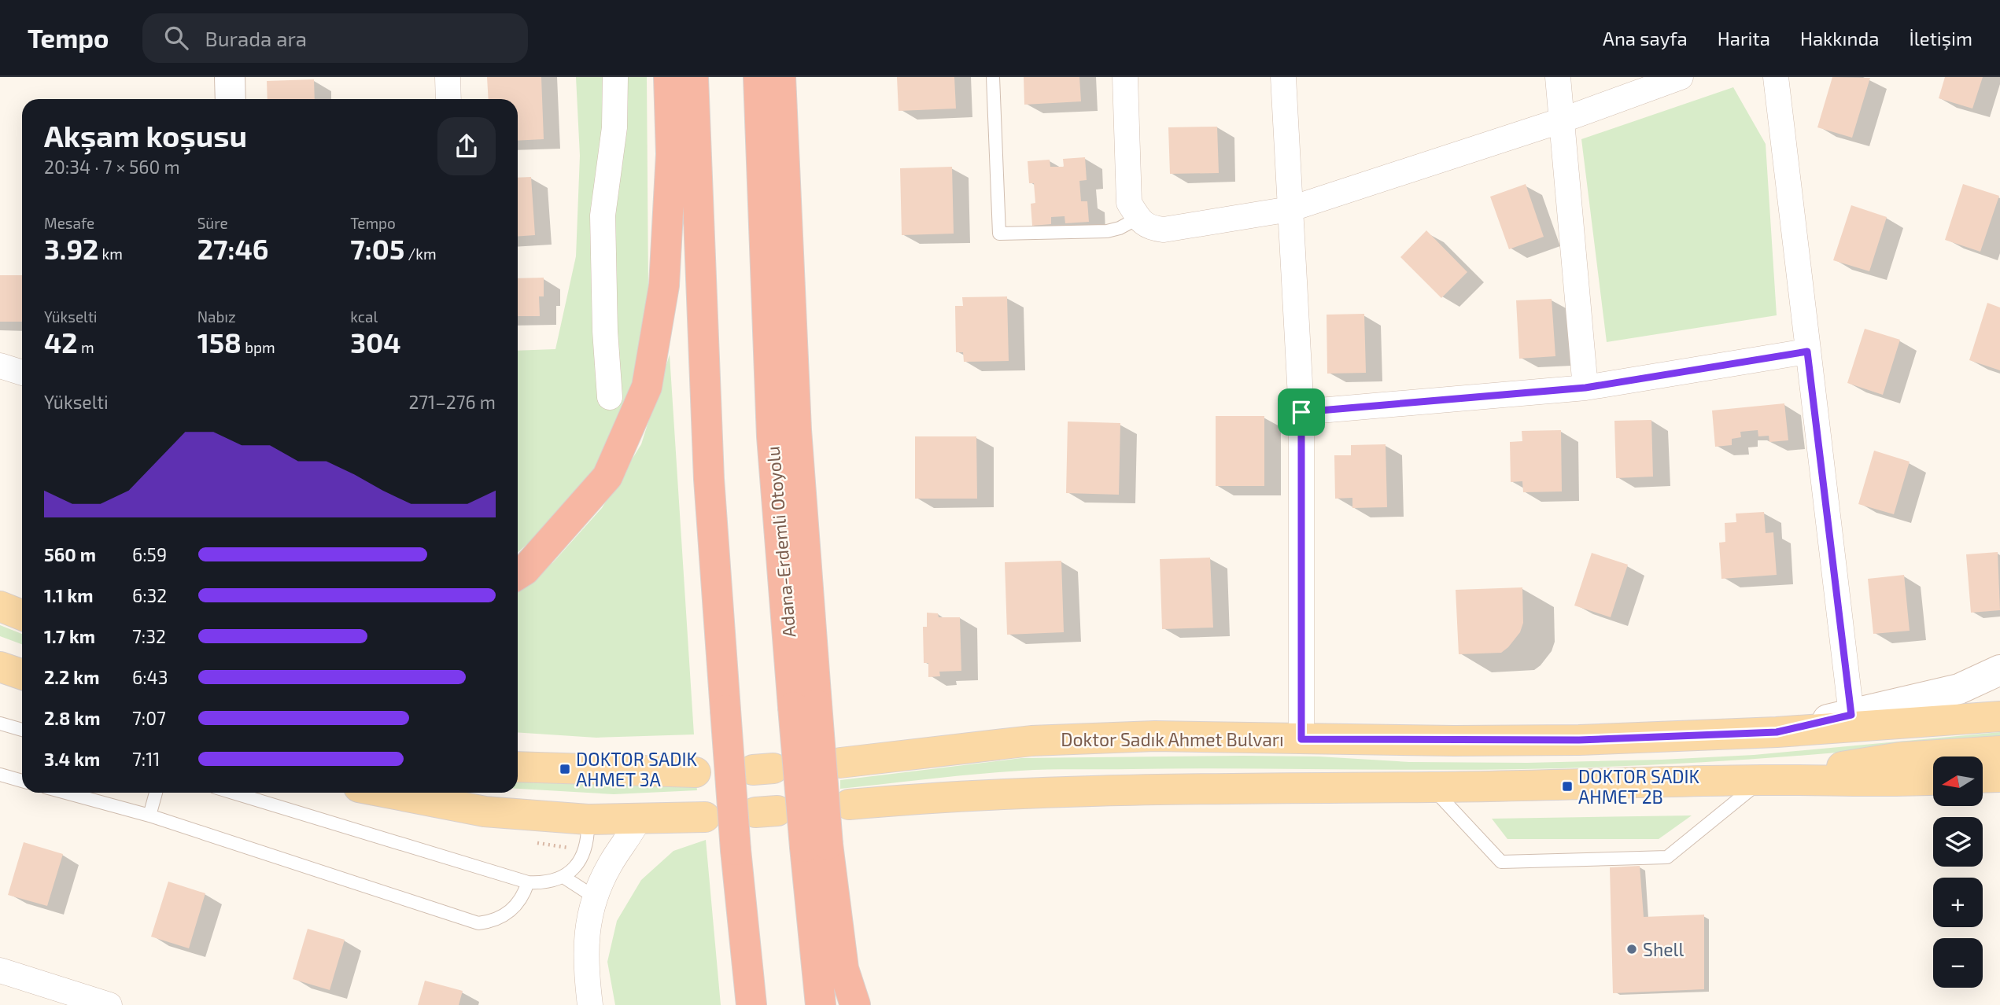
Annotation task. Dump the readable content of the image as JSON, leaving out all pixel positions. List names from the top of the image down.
{
  "streets": {
    "highway": ["Adana-Erdemli Otoyolu"],
    "main road": ["Doktor Sadık Ahmet Bulvarı"]
  },
  "places": {
    "transit": ["DOKTOR SADIK AHMET 3A", "DOKTOR SADIK AHMET 2B"],
    "other": ["Shell"]
  },
  "north": "left",
  "page": {
    "header": "Tempo",
    "search": "Burada ara",
    "nav": [
      "Ana sayfa",
      "Harita",
      "Hakkında",
      "İletişim"
    ],
    "heading": ["Akşam koşusu", "20:34 · 7 × 560 m"],
    "stats": [
      ["Mesafe", "3.92 km"],
      ["Süre", "27:46"],
      ["Tempo", "7:05 /km"],
      ["Yükselti", "42 m"],
      ["Nabız", "158 bpm"],
      ["kcal", "304"]
    ],
    "chart": ["Yükselti", "271–276 m"],
    "list": [
      {
        "name": "560 m",
        "note": "6:59"
      },
      {
        "name": "1.1 km",
        "note": "6:32"
      },
      {
        "name": "1.7 km",
        "note": "7:32"
      },
      {
        "name": "2.2 km",
        "note": "6:43"
      },
      {
        "name": "2.8 km",
        "note": "7:07"
      },
      {
        "name": "3.4 km",
        "note": "7:11"
      }
    ],
    "map_buttons": ["+", "−"]
  }
}
